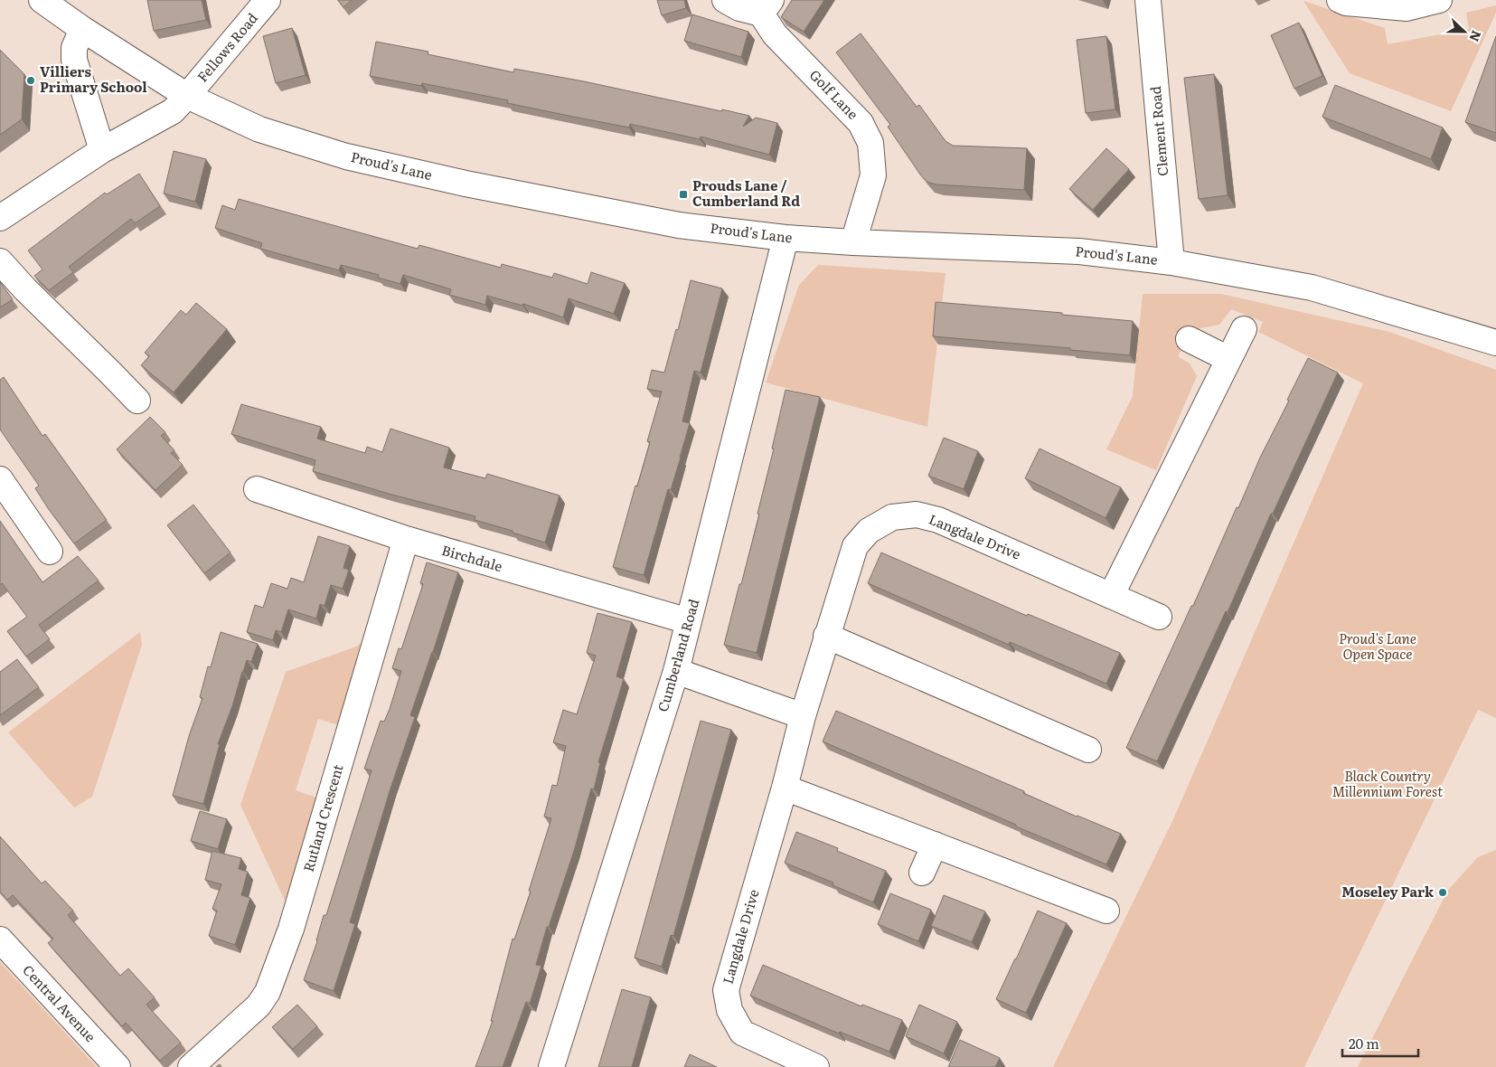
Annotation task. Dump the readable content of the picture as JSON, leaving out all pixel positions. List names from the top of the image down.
{
  "streets": {
    "street": [
      "Fellows Road",
      "Golf Lane",
      "Clement Road",
      "Proud's Lane",
      "Langdale Drive",
      "Birchdale",
      "Cumberland Road",
      "Rutland Crescent",
      "Central Avenue"
    ]
  },
  "crossings": [
    ["Fellows Road", "Proud's Lane"],
    ["Golf Lane", "Proud's Lane"],
    ["Clement Road", "Proud's Lane"],
    ["Proud's Lane", "Cumberland Road"],
    ["Birchdale", "Cumberland Road"],
    ["Birchdale", "Rutland Crescent"]
  ],
  "parks": ["Proud's Lane Open Space", "Black Country Millennium Forest"],
  "places": {
    "other": ["Villiers Primary School", "Moseley Park"],
    "transit": ["Prouds Lane / Cumberland Rd"]
  },
  "scale_bar": "20 m",
  "north": "right"
}
